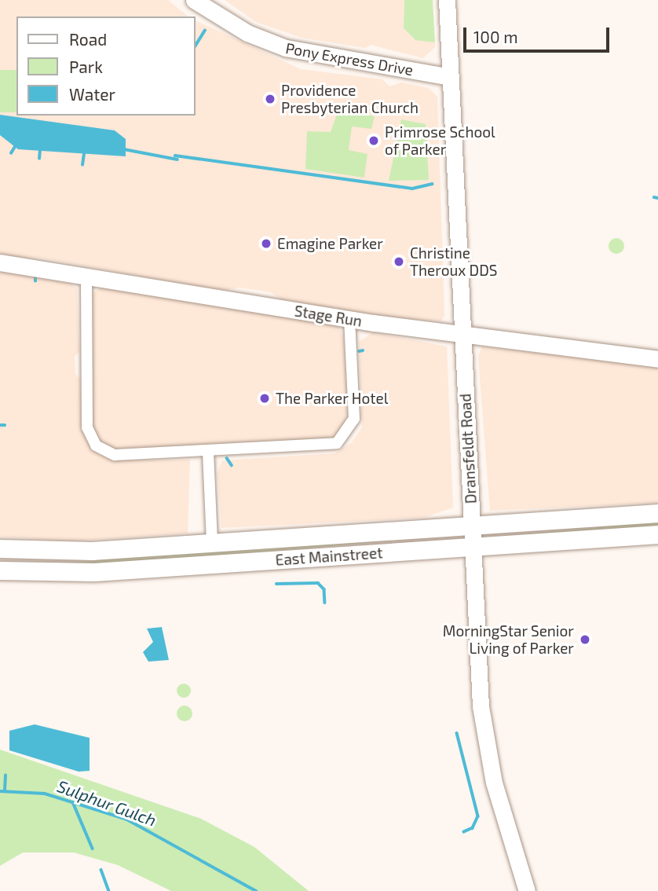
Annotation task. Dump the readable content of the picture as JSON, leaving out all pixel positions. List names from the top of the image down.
{
  "streets": {
    "main road": ["East Mainstreet"],
    "street": ["Pony Express Drive", "Stage Run", "Dransfeldt Road"]
  },
  "crossings": [
    ["Pony Express Drive", "Dransfeldt Road"],
    ["Stage Run", "Dransfeldt Road"],
    ["Dransfeldt Road", "East Mainstreet"]
  ],
  "water": ["Sulphur Gulch"],
  "places": [
    "Providence Presbyterian Church",
    "Primrose School of Parker",
    "Emagine Parker",
    "Christine Theroux DDS",
    "The Parker Hotel",
    "MorningStar Senior Living of Parker"
  ],
  "legend": ["Road", "Park", "Water"],
  "scale_bar": "100 m"
}
